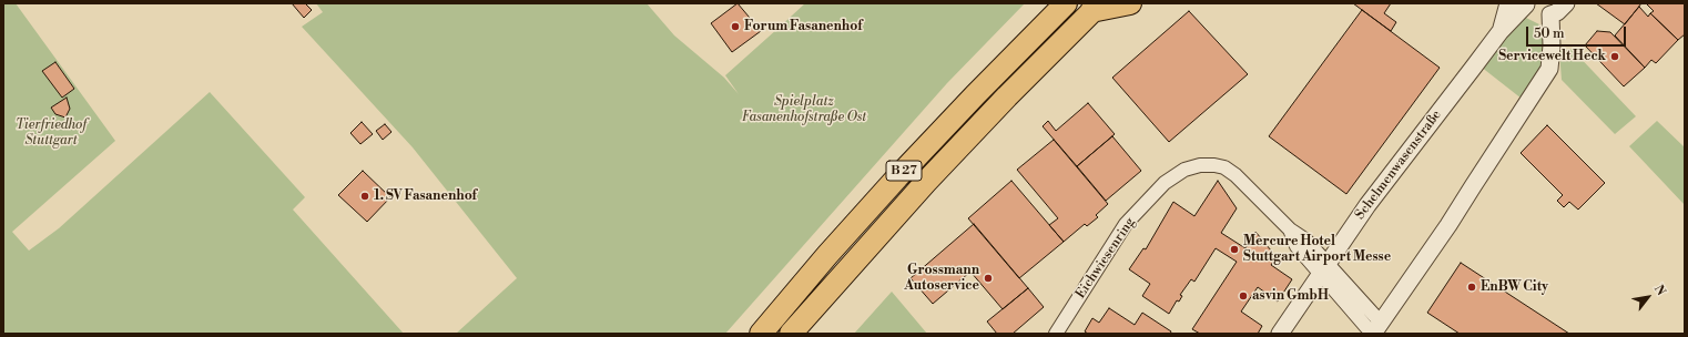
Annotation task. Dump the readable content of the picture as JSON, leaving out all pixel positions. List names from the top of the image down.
{
  "streets": {
    "highway": ["B 27"],
    "street": ["Schelmenwasenstraße", "Eichwiesenring"]
  },
  "crossings": [
    ["Schelmenwasenstraße", "Eichwiesenring"]
  ],
  "parks": ["Spielplatz Fasanenhofstraße Ost", "Tierfriedhof Stuttgart"],
  "places": [
    "Forum Fasanenhof",
    "Servicewelt Heck",
    "1. SV Fasanenhof",
    "Mercure Hotel Stuttgart Airport Messe",
    "Grossmann Autoservice",
    "EnBW City",
    "asvin GmbH"
  ],
  "scale_bar": "50 m",
  "north": "top right"
}
